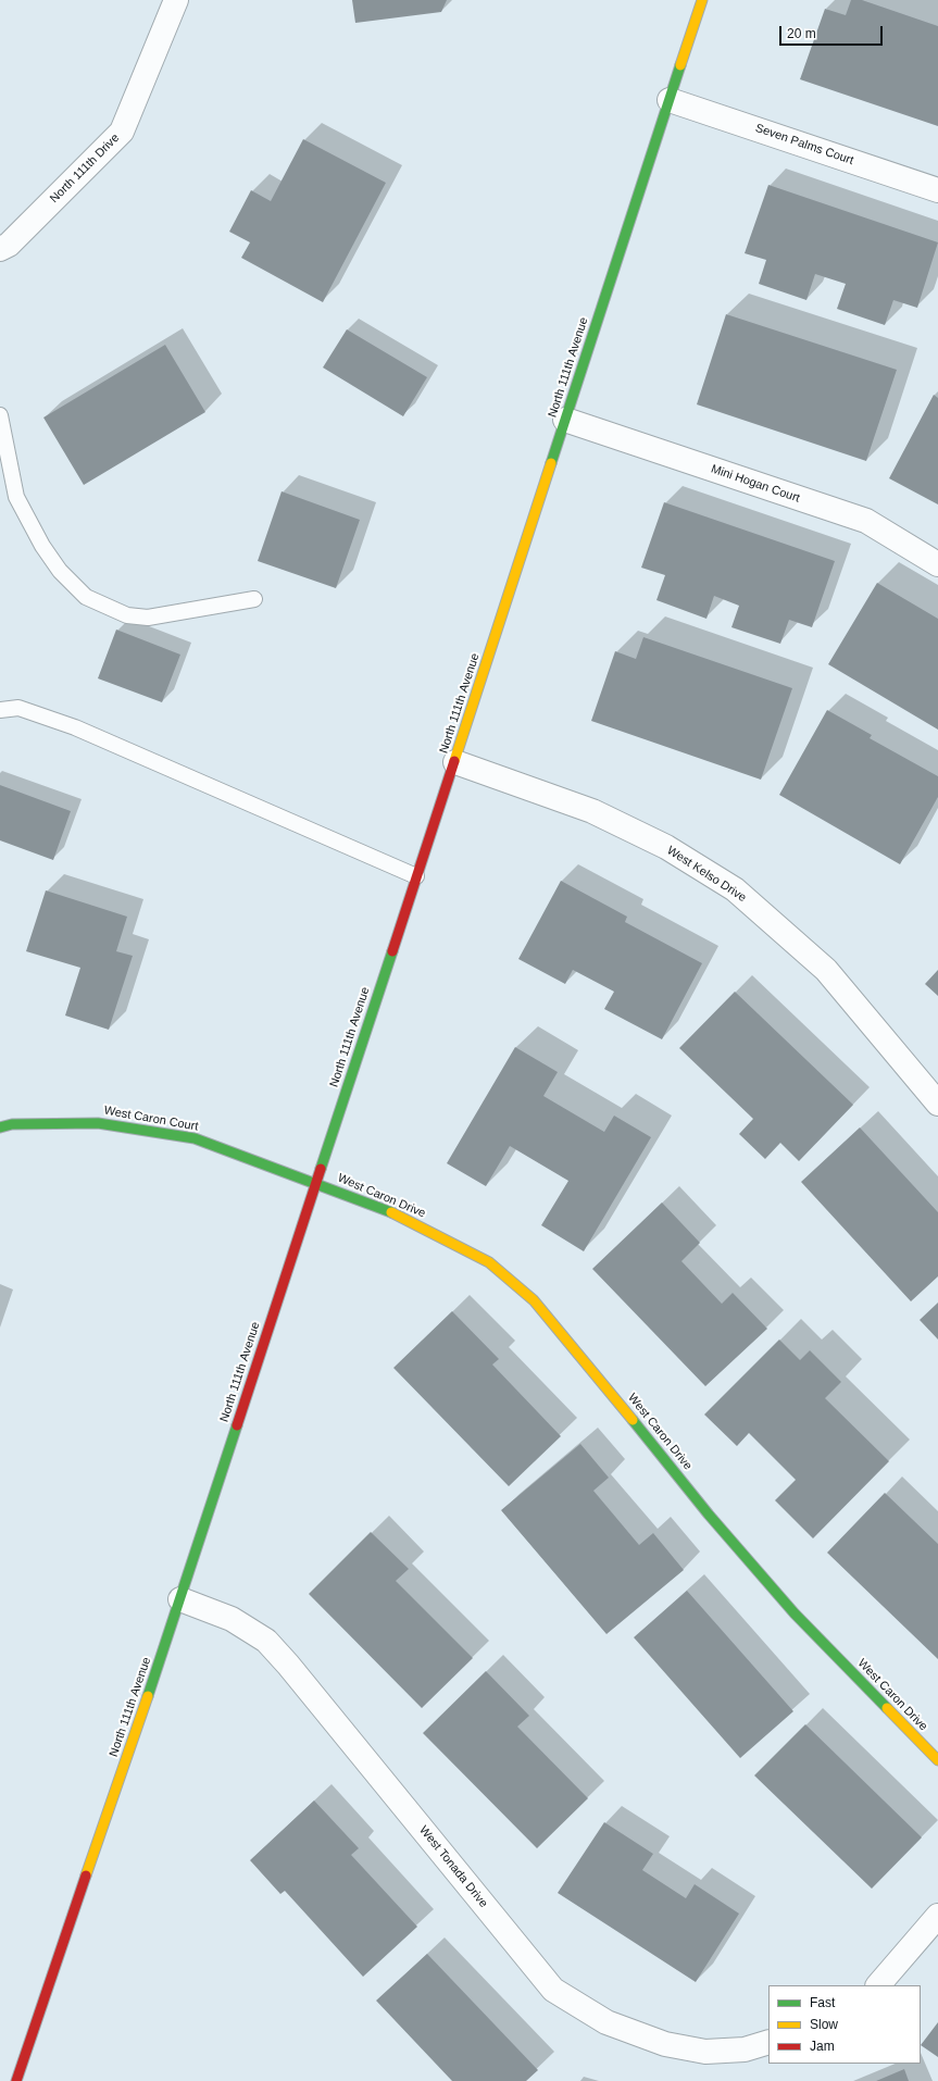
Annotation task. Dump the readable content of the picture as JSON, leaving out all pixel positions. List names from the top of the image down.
{
  "streets": {
    "street": [
      "Seven Palms Court",
      "North 111th Drive",
      "North 111th Avenue",
      "Mini Hogan Court",
      "West Kelso Drive",
      "West Caron Court",
      "West Caron Drive",
      "West Tonada Drive"
    ]
  },
  "crossings": [
    ["Seven Palms Court", "North 111th Avenue"],
    ["North 111th Avenue", "Mini Hogan Court"],
    ["North 111th Avenue", "West Kelso Drive"],
    ["North 111th Avenue", "West Caron Court"],
    ["North 111th Avenue", "West Caron Drive"],
    ["North 111th Avenue", "West Tonada Drive"],
    ["West Caron Court", "West Caron Drive"]
  ],
  "legend": ["Fast", "Slow", "Jam"],
  "scale_bar": "20 m"
}
